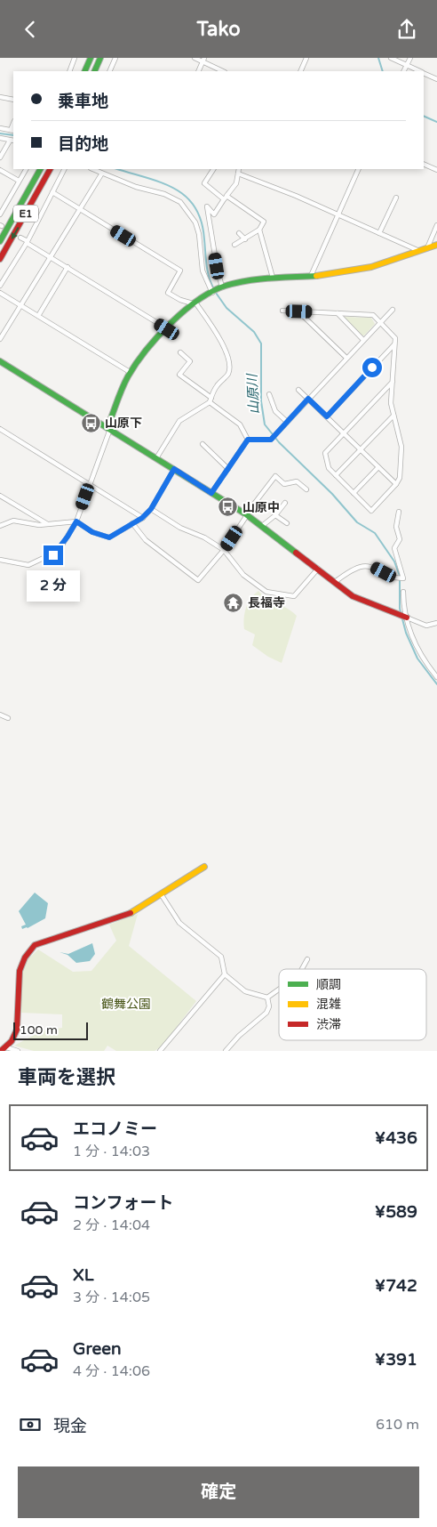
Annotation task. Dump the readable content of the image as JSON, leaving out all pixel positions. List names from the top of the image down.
{
  "streets": {
    "main road": ["E1"]
  },
  "water": ["山原川"],
  "parks": ["鶴舞公園"],
  "places": {
    "bus stop": ["山原下", "山原中"],
    "temple": ["長福寺"]
  },
  "legend": ["順調", "混雑", "渋滞"],
  "scale_bar": "100 m",
  "page": {
    "header": "Tako",
    "banner": ["乗車地", "目的地"],
    "bubble": "2 分",
    "scale": "100 m",
    "heading": "車両を選択",
    "list": [
      {
        "name": "エコノミー",
        "note": "1 分 · 14:03",
        "value": "¥436"
      },
      {
        "name": "コンフォート",
        "note": "2 分 · 14:04",
        "value": "¥589"
      },
      {
        "name": "XL",
        "note": "3 分 · 14:05",
        "value": "¥742"
      },
      {
        "name": "Green",
        "note": "4 分 · 14:06",
        "value": "¥391"
      }
    ],
    "pay": ["現金", "610 m"],
    "buttons": "確定"
  }
}
